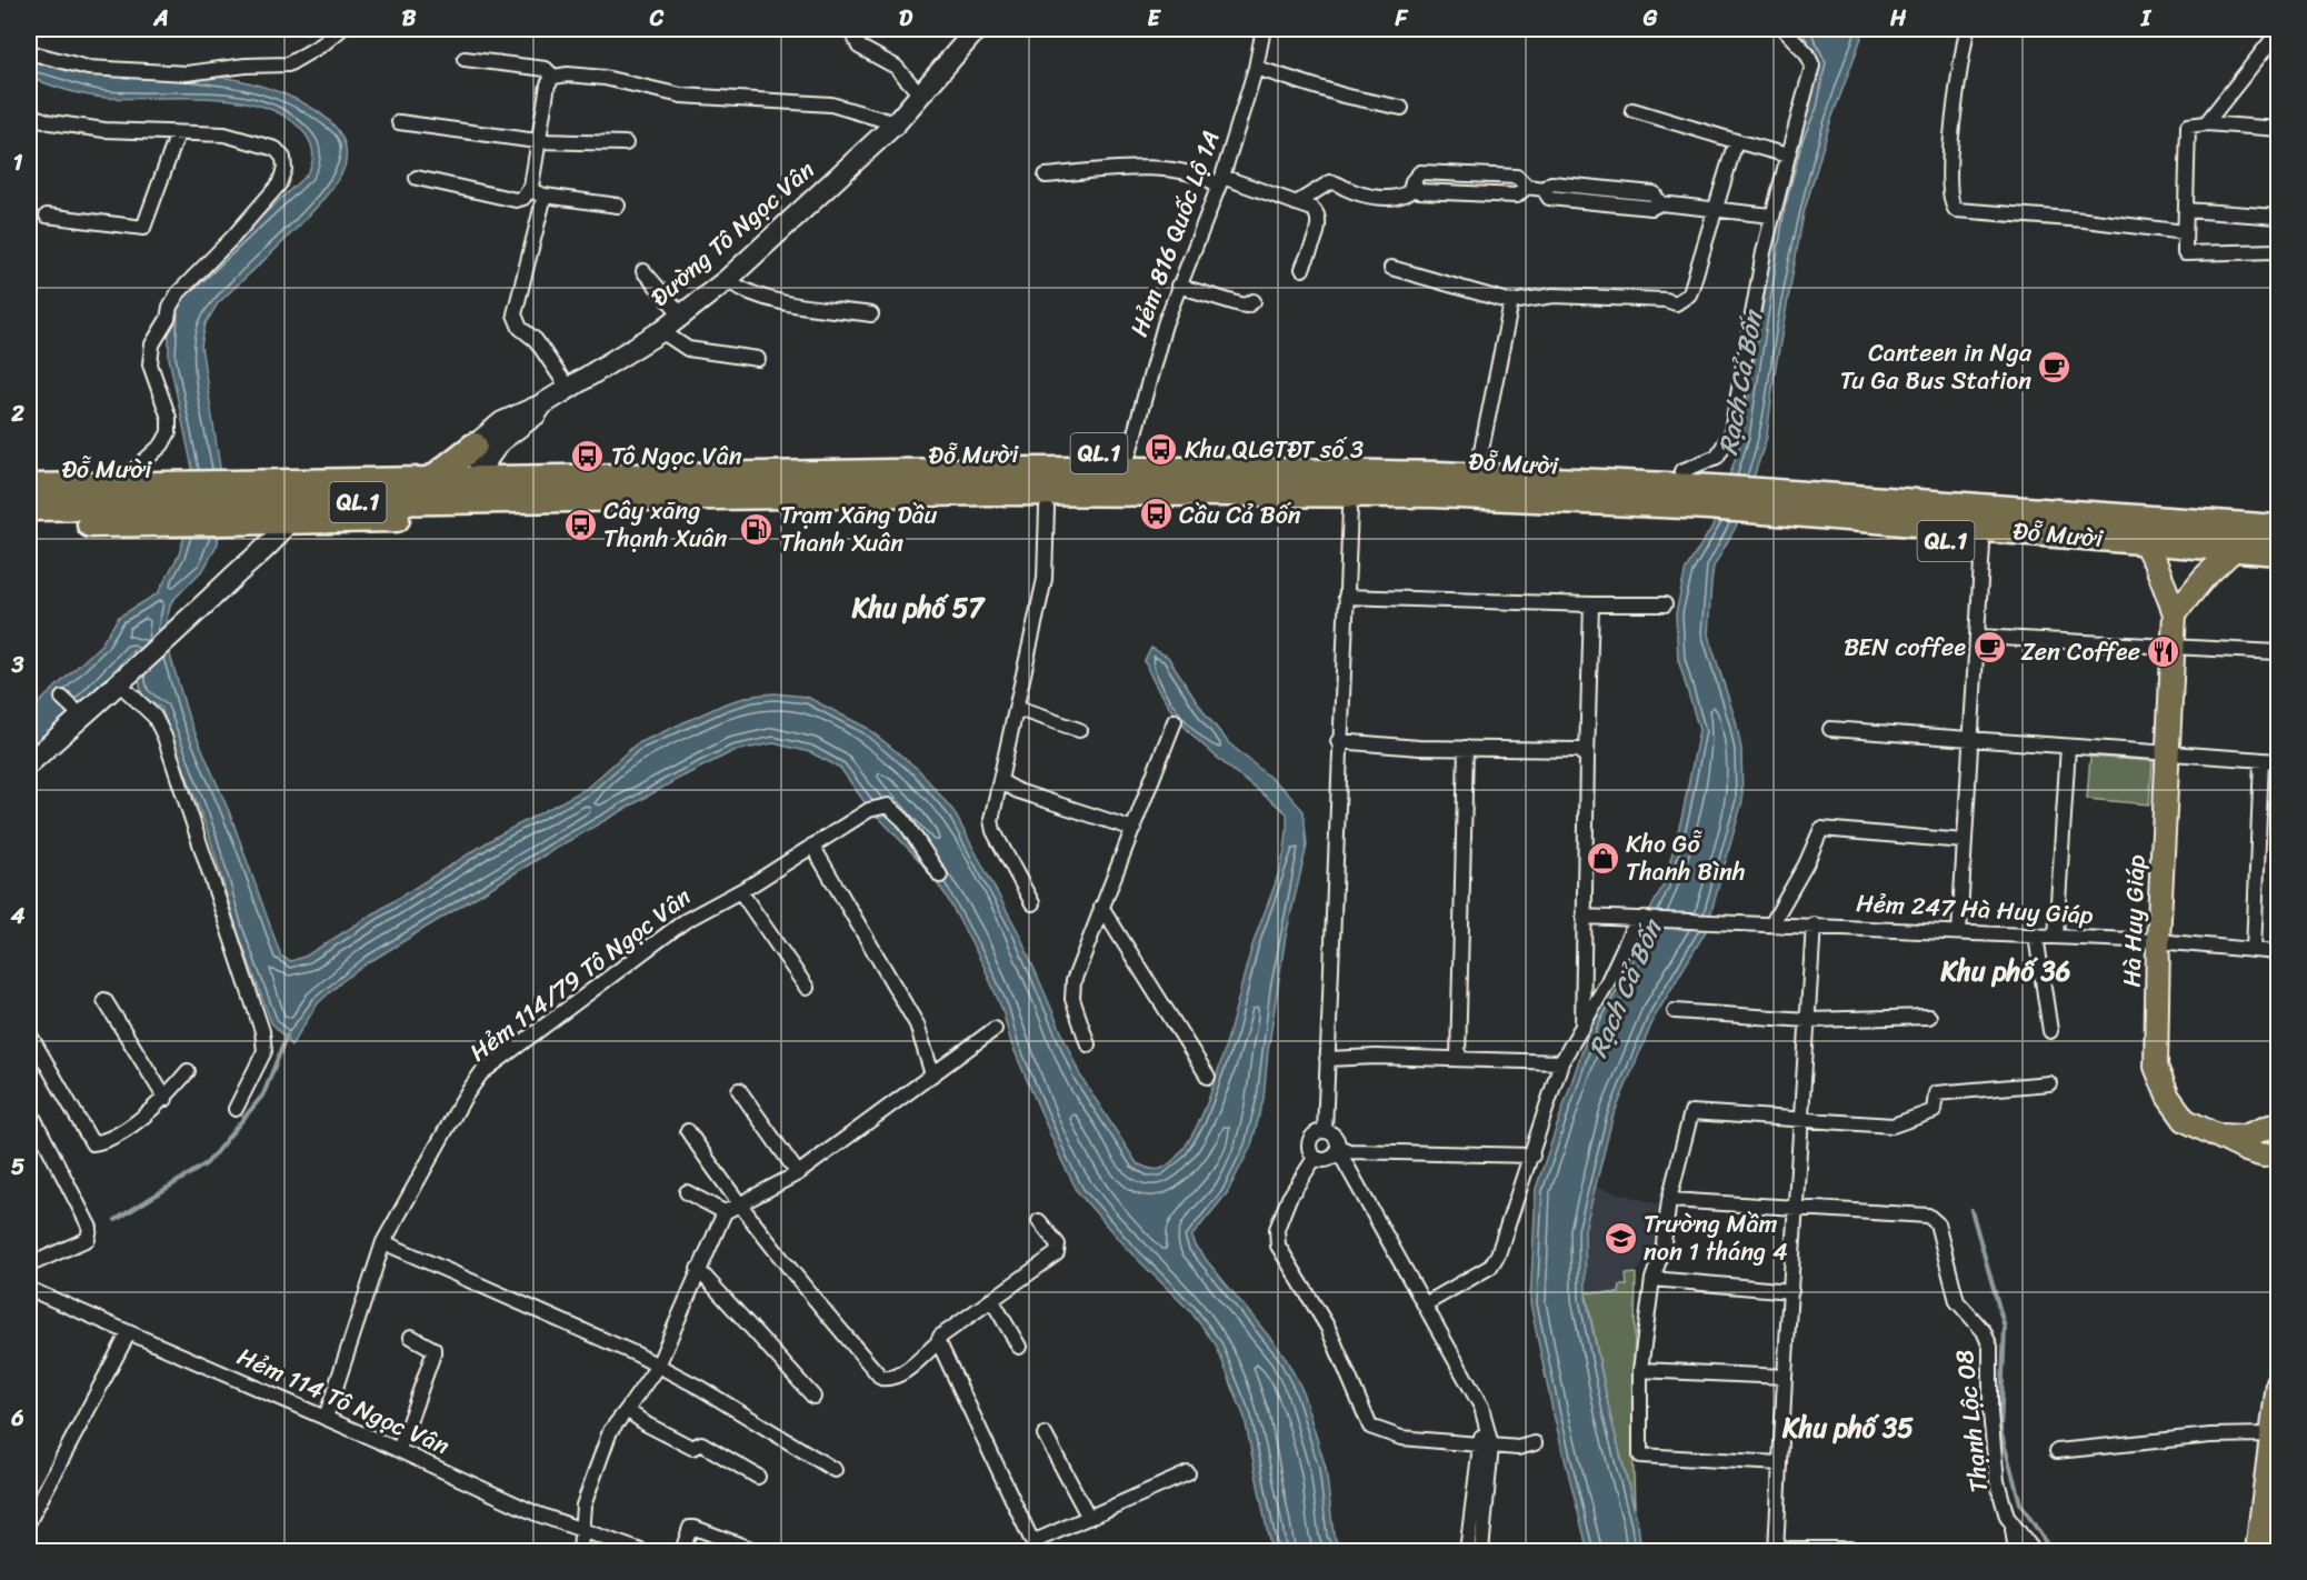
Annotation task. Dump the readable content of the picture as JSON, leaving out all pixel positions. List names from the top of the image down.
{
  "streets": {
    "highway": ["QL.1", "Đỗ Mười"],
    "main road": ["Hà Huy Giáp"],
    "street": [
      "Đường Tô Ngọc Vân",
      "Hẻm 816 Quốc Lộ 1A",
      "Hẻm 247 Hà Huy Giáp",
      "Hẻm 114/79 Tô Ngọc Vân",
      "Hẻm 114 Tô Ngọc Vân",
      "Thạnh Lộc 08"
    ]
  },
  "crossings": [
    ["Đường Tô Ngọc Vân", "Đỗ Mười"],
    ["Hẻm 816 Quốc Lộ 1A", "Đỗ Mười"],
    ["QL.1", "Đỗ Mười"],
    ["QL.1", "Hà Huy Giáp"],
    ["Đỗ Mười", "Hà Huy Giáp"],
    ["Hẻm 247 Hà Huy Giáp", "Hà Huy Giáp"],
    ["Hẻm 114/79 Tô Ngọc Vân", "Hẻm 114 Tô Ngọc Vân"]
  ],
  "districts": ["Khu phố 57", "Khu phố 36", "Khu phố 35"],
  "water": ["Rạch Cả Bốn"],
  "places": {
    "cafe": ["Canteen in Nga Tu Ga Bus Station", "BEN coffee"],
    "bus stop": [
      "Khu QLGTĐT số 3",
      "Tô Ngọc Vân",
      "Cầu Cả Bốn",
      "Cây xăng Thạnh Xuân"
    ],
    "fuel station": ["Trạm Xăng Dầu Thanh Xuân"],
    "restaurant": ["Zen Coffee"],
    "shop": ["Kho Gỗ Thanh Bình"],
    "school or university": ["Trường Mầm non 1 tháng 4"]
  },
  "grid": {
    "columns": [
      "A",
      "B",
      "C",
      "D",
      "E",
      "F",
      "G",
      "H",
      "I"
    ],
    "rows": [
      "1",
      "2",
      "3",
      "4",
      "5",
      "6"
    ]
  }
}
